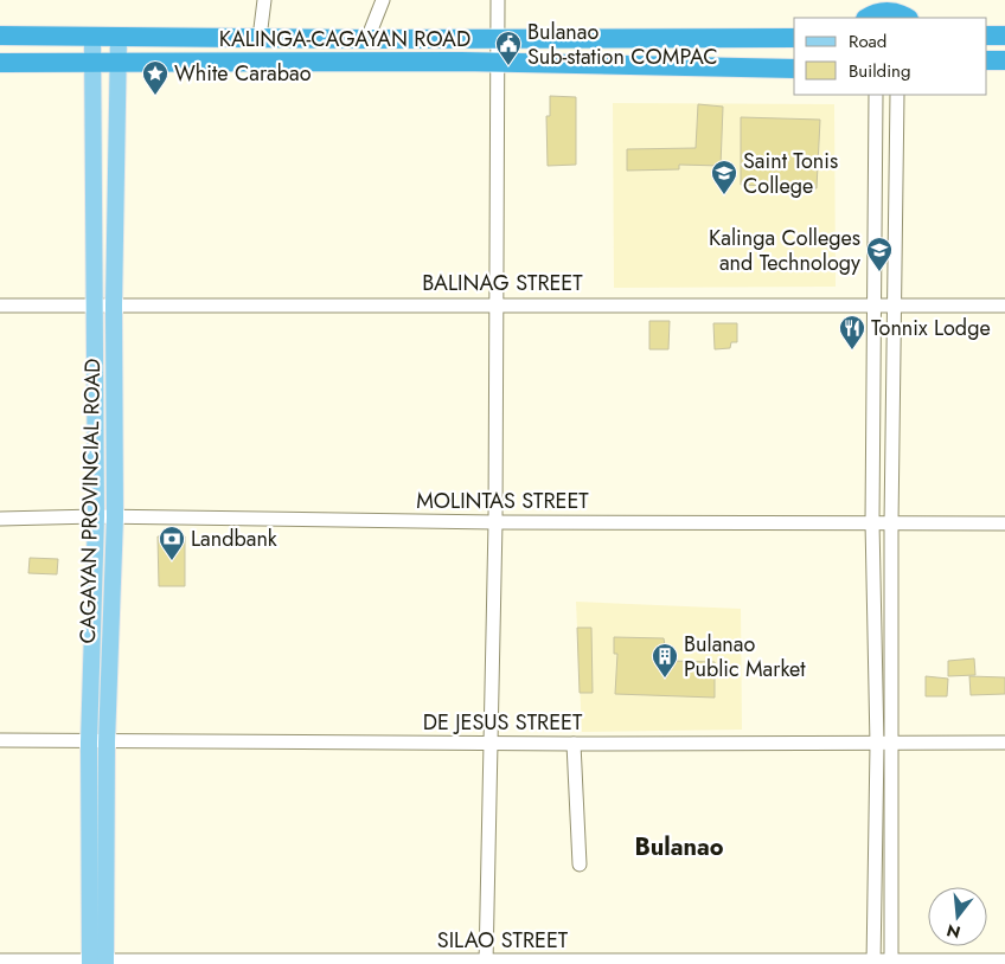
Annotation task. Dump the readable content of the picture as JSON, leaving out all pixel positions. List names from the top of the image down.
{
  "streets": {
    "highway": ["KALINGA-CAGAYAN ROAD"],
    "main road": ["CAGAYAN PROVINCIAL ROAD"],
    "street": [
      "BALINAG STREET",
      "MOLINTAS STREET",
      "DE JESUS STREET",
      "SILAO STREET"
    ]
  },
  "crossings": [
    ["KALINGA-CAGAYAN ROAD", "CAGAYAN PROVINCIAL ROAD"],
    ["BALINAG STREET", "CAGAYAN PROVINCIAL ROAD"],
    ["CAGAYAN PROVINCIAL ROAD", "MOLINTAS STREET"],
    ["CAGAYAN PROVINCIAL ROAD", "DE JESUS STREET"],
    ["CAGAYAN PROVINCIAL ROAD", "SILAO STREET"]
  ],
  "districts": ["Bulanao"],
  "places": {
    "public building": ["Bulanao Sub-station COMPAC"],
    "place": ["White Carabao"],
    "school or university": ["Saint Tonis College", "Kalinga Colleges and Technology"],
    "restaurant": ["Tonnix Lodge"],
    "bank": ["Landbank"],
    "building": ["Bulanao Public Market"]
  },
  "legend": ["Road", "Building"],
  "north": "bottom"
}
